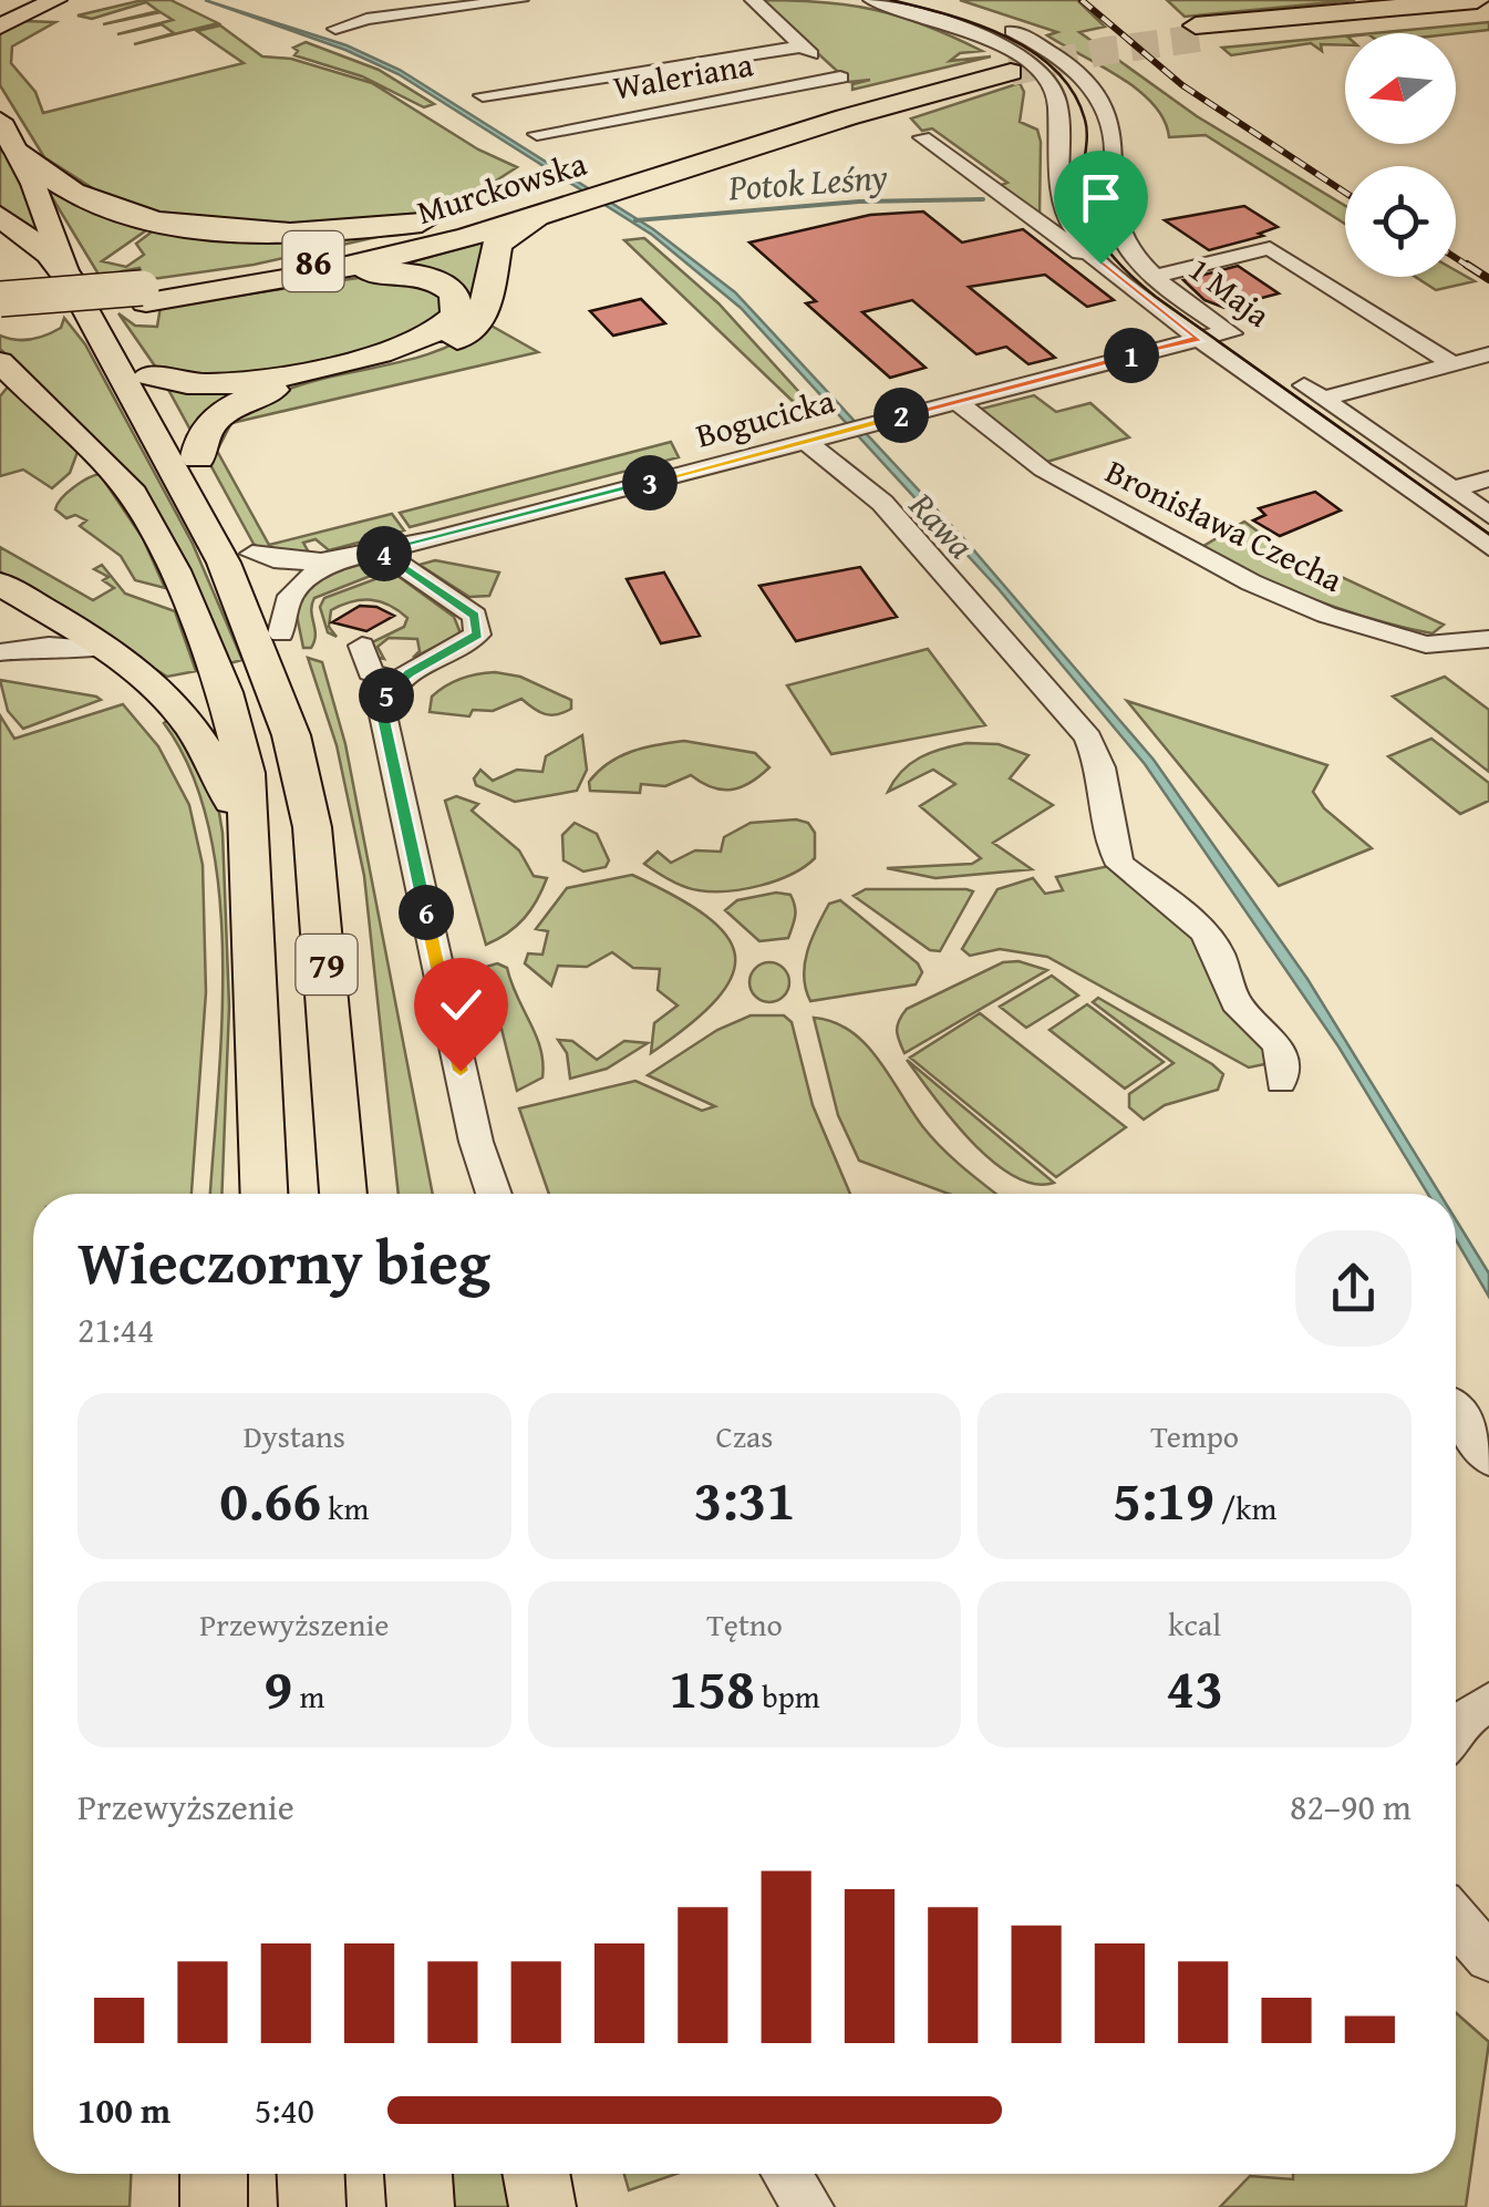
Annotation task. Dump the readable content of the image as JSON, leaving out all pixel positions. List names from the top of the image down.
{
  "streets": {
    "highway": ["Murckowska", "86"],
    "main road": ["79"],
    "street": [
      "Waleriana",
      "1 Maja",
      "Bogucicka",
      "Bronisława Czecha"
    ]
  },
  "crossings": [
    ["Waleriana", "Murckowska"],
    ["1 Maja", "Bogucicka"],
    ["Bogucicka", "Bronisława Czecha"],
    ["Bogucicka", "79"]
  ],
  "water": ["Potok Leśny", "Rawa"],
  "north": "left",
  "page": {
    "pins": [
      "1",
      "2",
      "3",
      "4",
      "5",
      "6"
    ],
    "heading": ["Wieczorny bieg", "21:44"],
    "stats": [
      ["Dystans", "0.66 km"],
      ["Czas", "3:31"],
      ["Tempo", "5:19 /km"],
      ["Przewyższenie", "9 m"],
      ["Tętno", "158 bpm"],
      ["kcal", "43"]
    ],
    "chart": ["Przewyższenie", "82–90 m"],
    "list": [
      {
        "name": "100 m",
        "note": "5:40"
      }
    ]
  }
}
